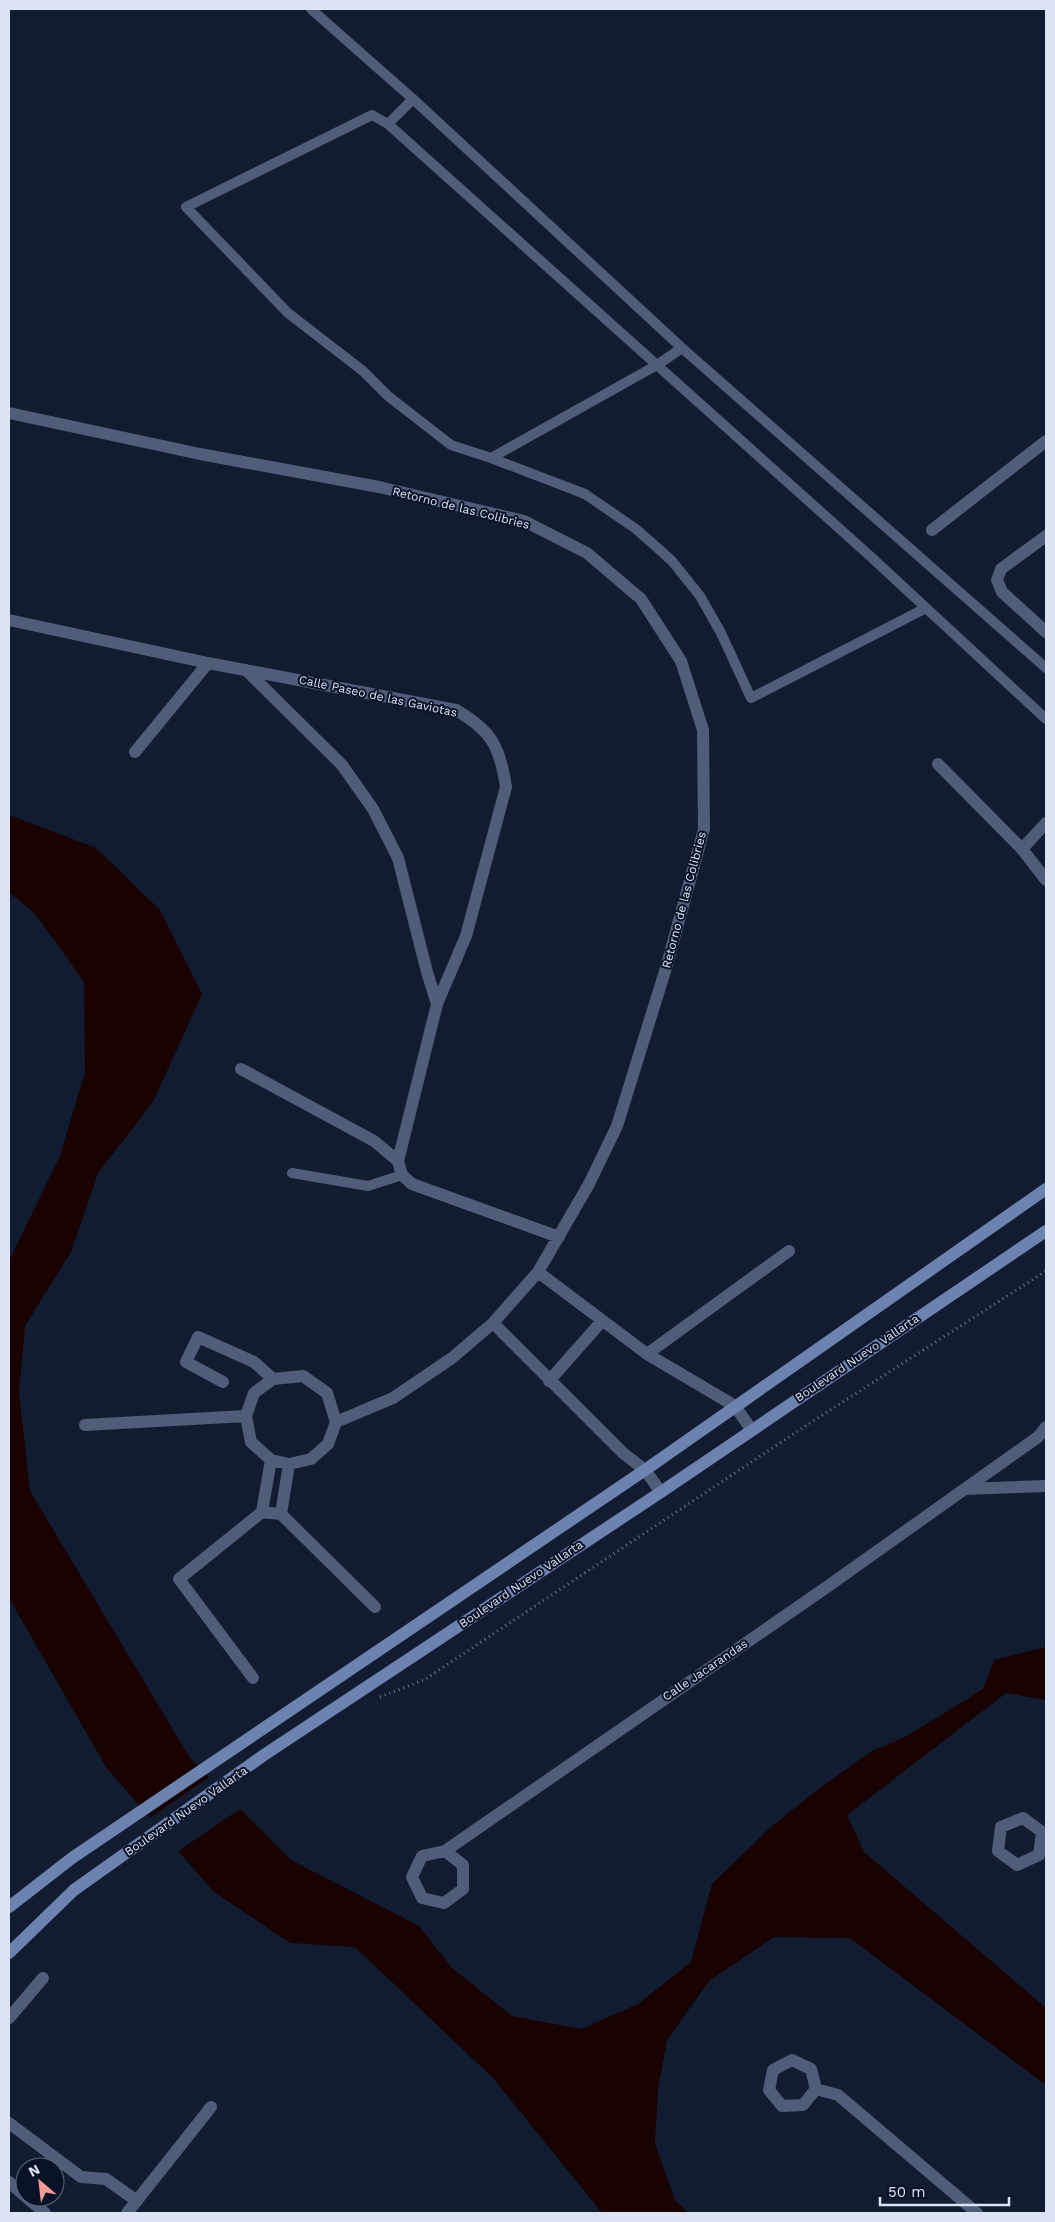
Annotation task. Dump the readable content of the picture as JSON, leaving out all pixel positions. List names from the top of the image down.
{
  "streets": {
    "main road": ["Boulevard Nuevo Vallarta"],
    "street": ["Retorno de las Colibries", "Calle Paseo de las Gaviotas", "Calle Jacarandas"]
  },
  "scale_bar": "50 m",
  "north": "top left"
}
